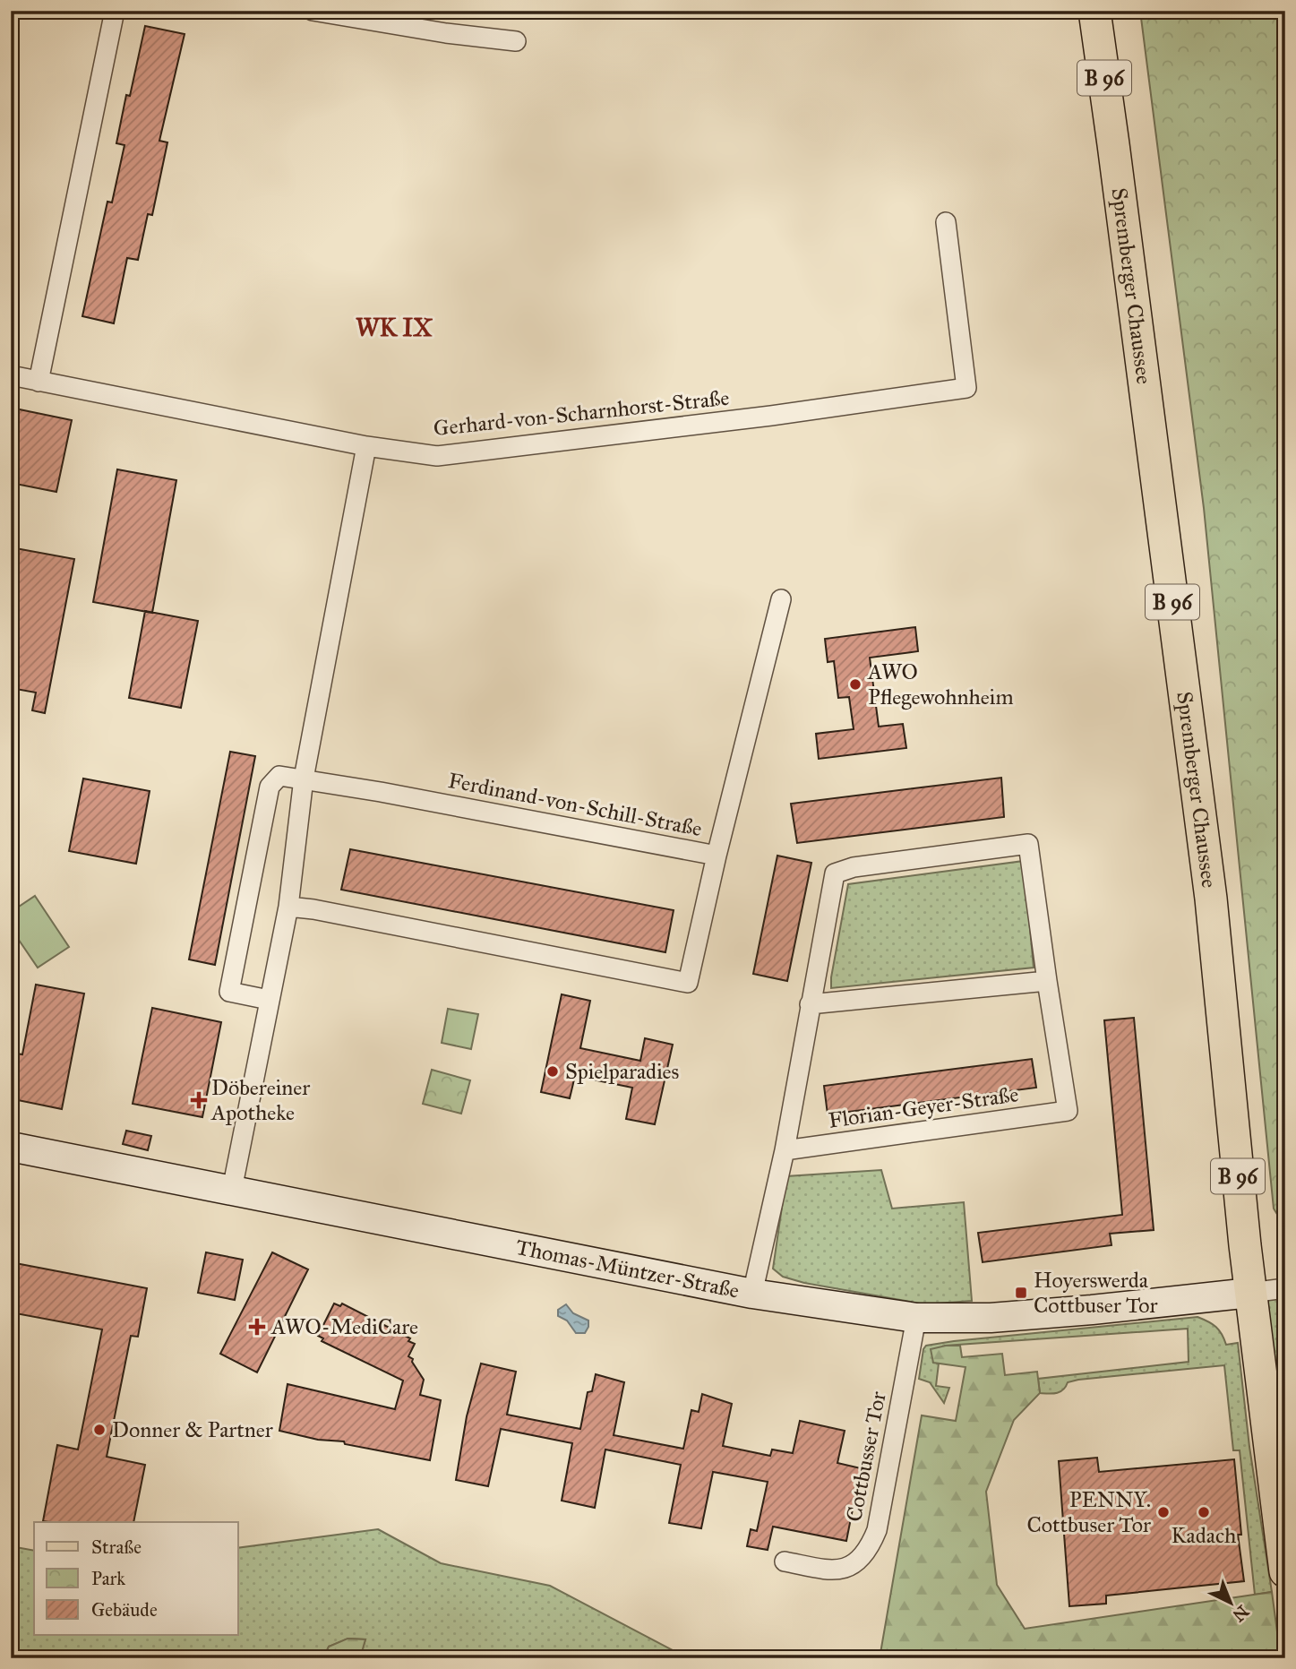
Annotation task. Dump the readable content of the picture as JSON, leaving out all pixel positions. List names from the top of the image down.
{
  "streets": {
    "main road": ["B 96", "Spremberger Chaussee"],
    "street": [
      "Gerhard-von-Scharnhorst-Straße",
      "Ferdinand-von-Schill-Straße",
      "Florian-Geyer-Straße",
      "Thomas-Müntzer-Straße",
      "Cottbusser Tor"
    ]
  },
  "crossings": [
    ["Spremberger Chaussee", "Thomas-Müntzer-Straße"],
    ["Thomas-Müntzer-Straße", "Cottbusser Tor"]
  ],
  "districts": ["WK IX"],
  "places": {
    "other": [
      "AWO Pflegewohnheim",
      "Spielparadies",
      "Donner & Partner",
      "PENNY. Cottbuser Tor",
      "Kadach"
    ],
    "health": ["Döbereiner Apotheke", "AWO-MediCare"],
    "transit": ["Hoyerswerda Cottbuser Tor"]
  },
  "legend": ["Straße", "Park", "Gebäude"],
  "north": "bottom right"
}
